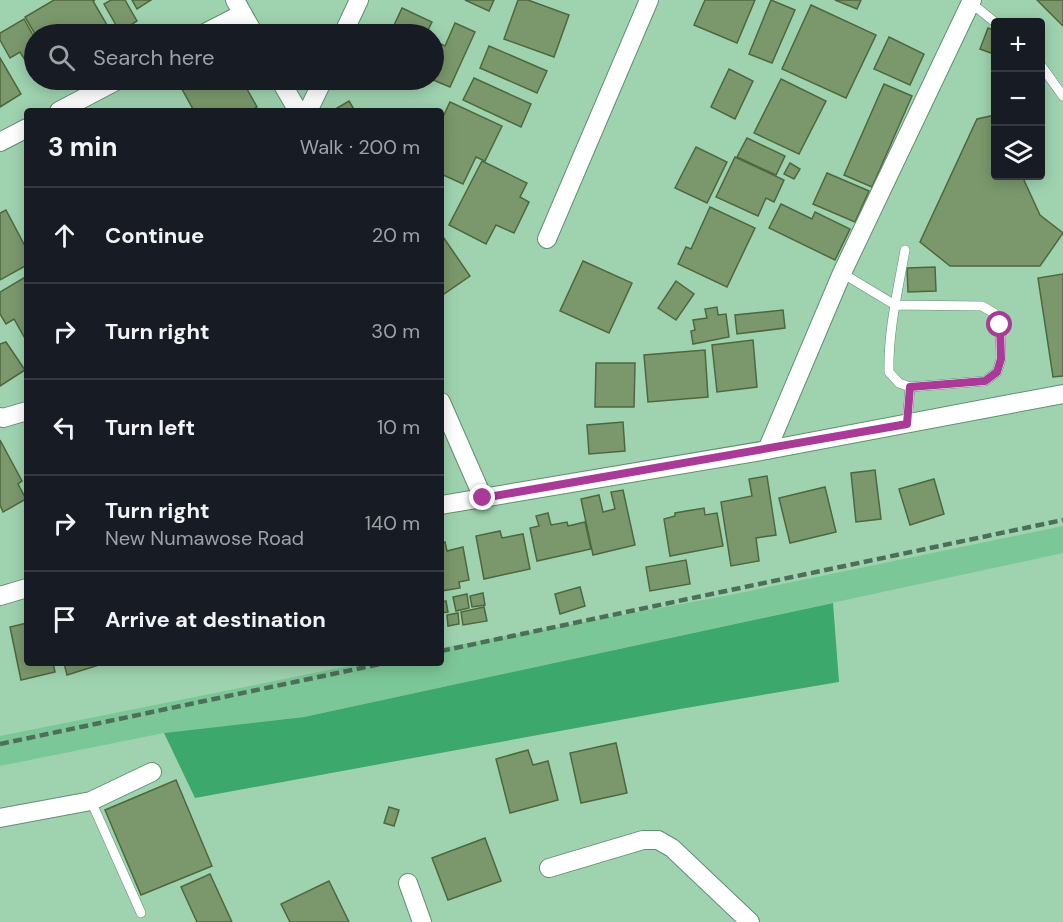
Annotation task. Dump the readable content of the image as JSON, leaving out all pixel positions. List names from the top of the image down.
{
  "page": {
    "map_buttons": ["+", "−"],
    "search": "Search here",
    "heading": ["3 min", "Walk · 200 m"],
    "list": [
      ["Continue", "20 m"],
      ["Turn right", "30 m"],
      ["Turn left", "10 m"],
      ["Turn right", "New Numawose Road", "140 m"],
      "Arrive at destination"
    ]
  }
}
